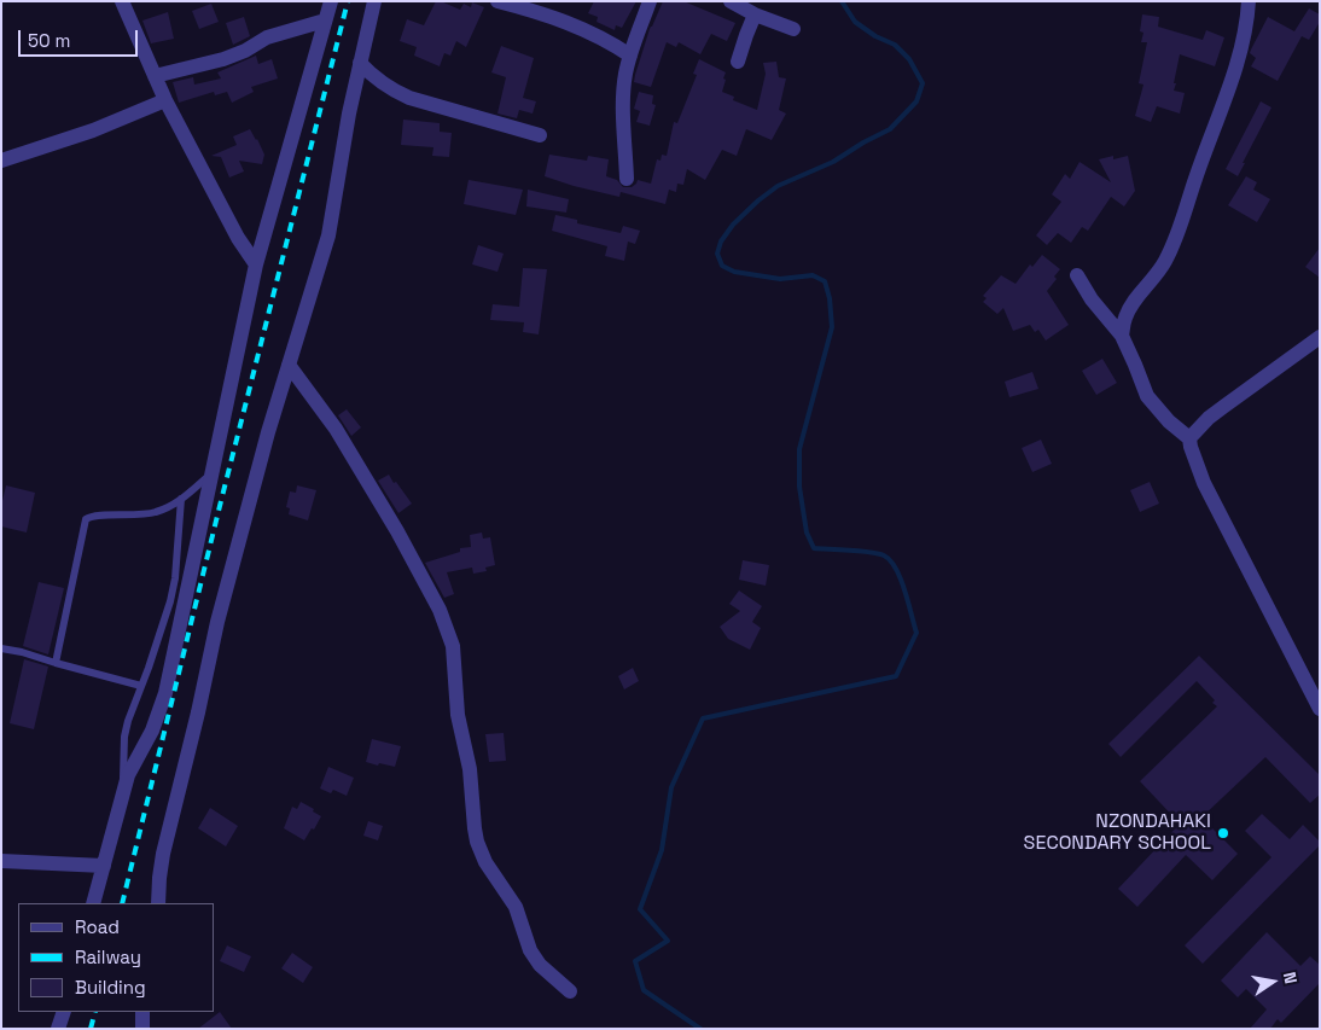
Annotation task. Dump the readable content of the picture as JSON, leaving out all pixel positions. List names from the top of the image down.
{
  "places": ["NZONDAHAKI SECONDARY SCHOOL"],
  "legend": ["Road", "Railway", "Building"],
  "scale_bar": "50 m",
  "north": "right"
}
